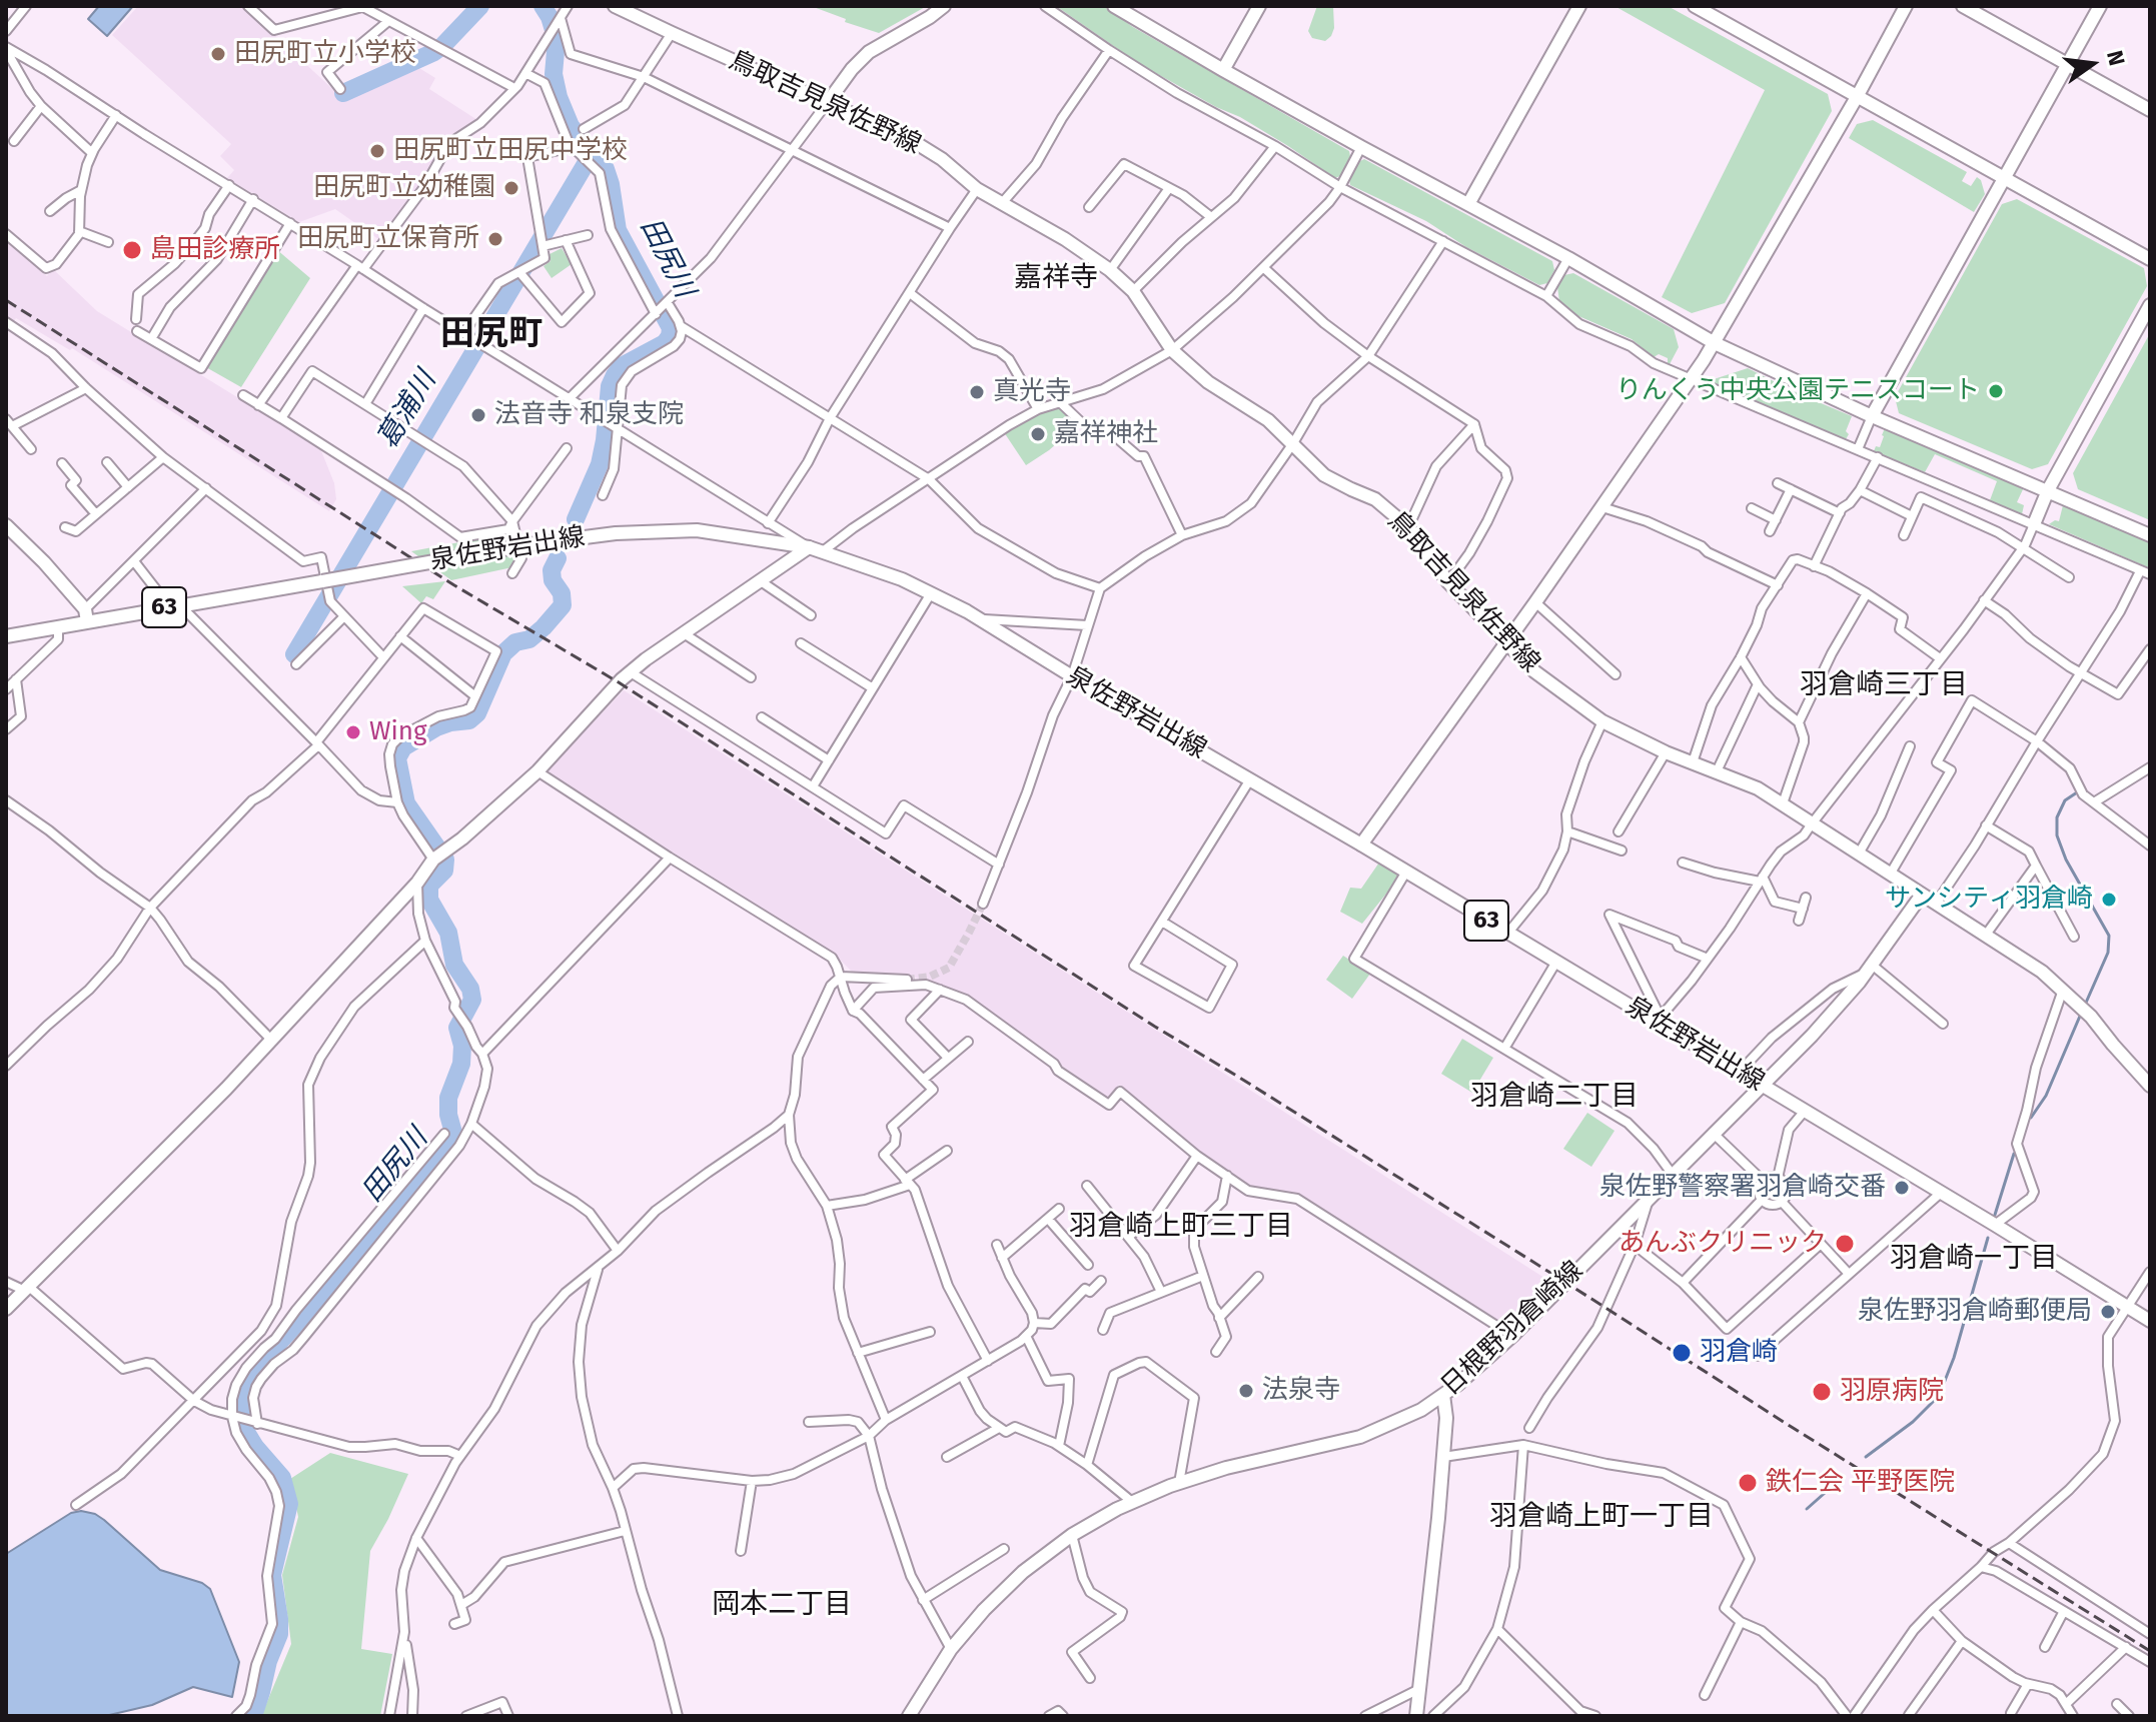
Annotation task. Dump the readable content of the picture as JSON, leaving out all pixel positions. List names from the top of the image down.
{
  "streets": {
    "main road": [
      "鳥取吉見泉佐野線",
      "泉佐野岩出線",
      "63",
      "日根野羽倉崎線"
    ]
  },
  "crossings": [
    ["鳥取吉見泉佐野線", "日根野羽倉崎線"],
    ["泉佐野岩出線", "日根野羽倉崎線"]
  ],
  "districts": [
    "嘉祥寺",
    "田尻町",
    "羽倉崎三丁目",
    "羽倉崎二丁目",
    "羽倉崎上町三丁目",
    "羽倉崎一丁目",
    "羽倉崎上町一丁目",
    "岡本二丁目"
  ],
  "water": ["田尻川", "葛浦川"],
  "places": [
    "田尻町立小学校",
    "田尻町立田尻中学校",
    "田尻町立幼稚園",
    "田尻町立保育所",
    "島田診療所",
    "りんくう中央公園テニスコート",
    "真光寺",
    "法音寺 和泉支院",
    "嘉祥神社",
    "Wing",
    "サンシティ羽倉崎",
    "泉佐野警察署羽倉崎交番",
    "あんぶクリニック",
    "泉佐野羽倉崎郵便局",
    "羽倉崎",
    "法泉寺",
    "羽原病院",
    "鉄仁会 平野医院"
  ],
  "north": "right"
}
